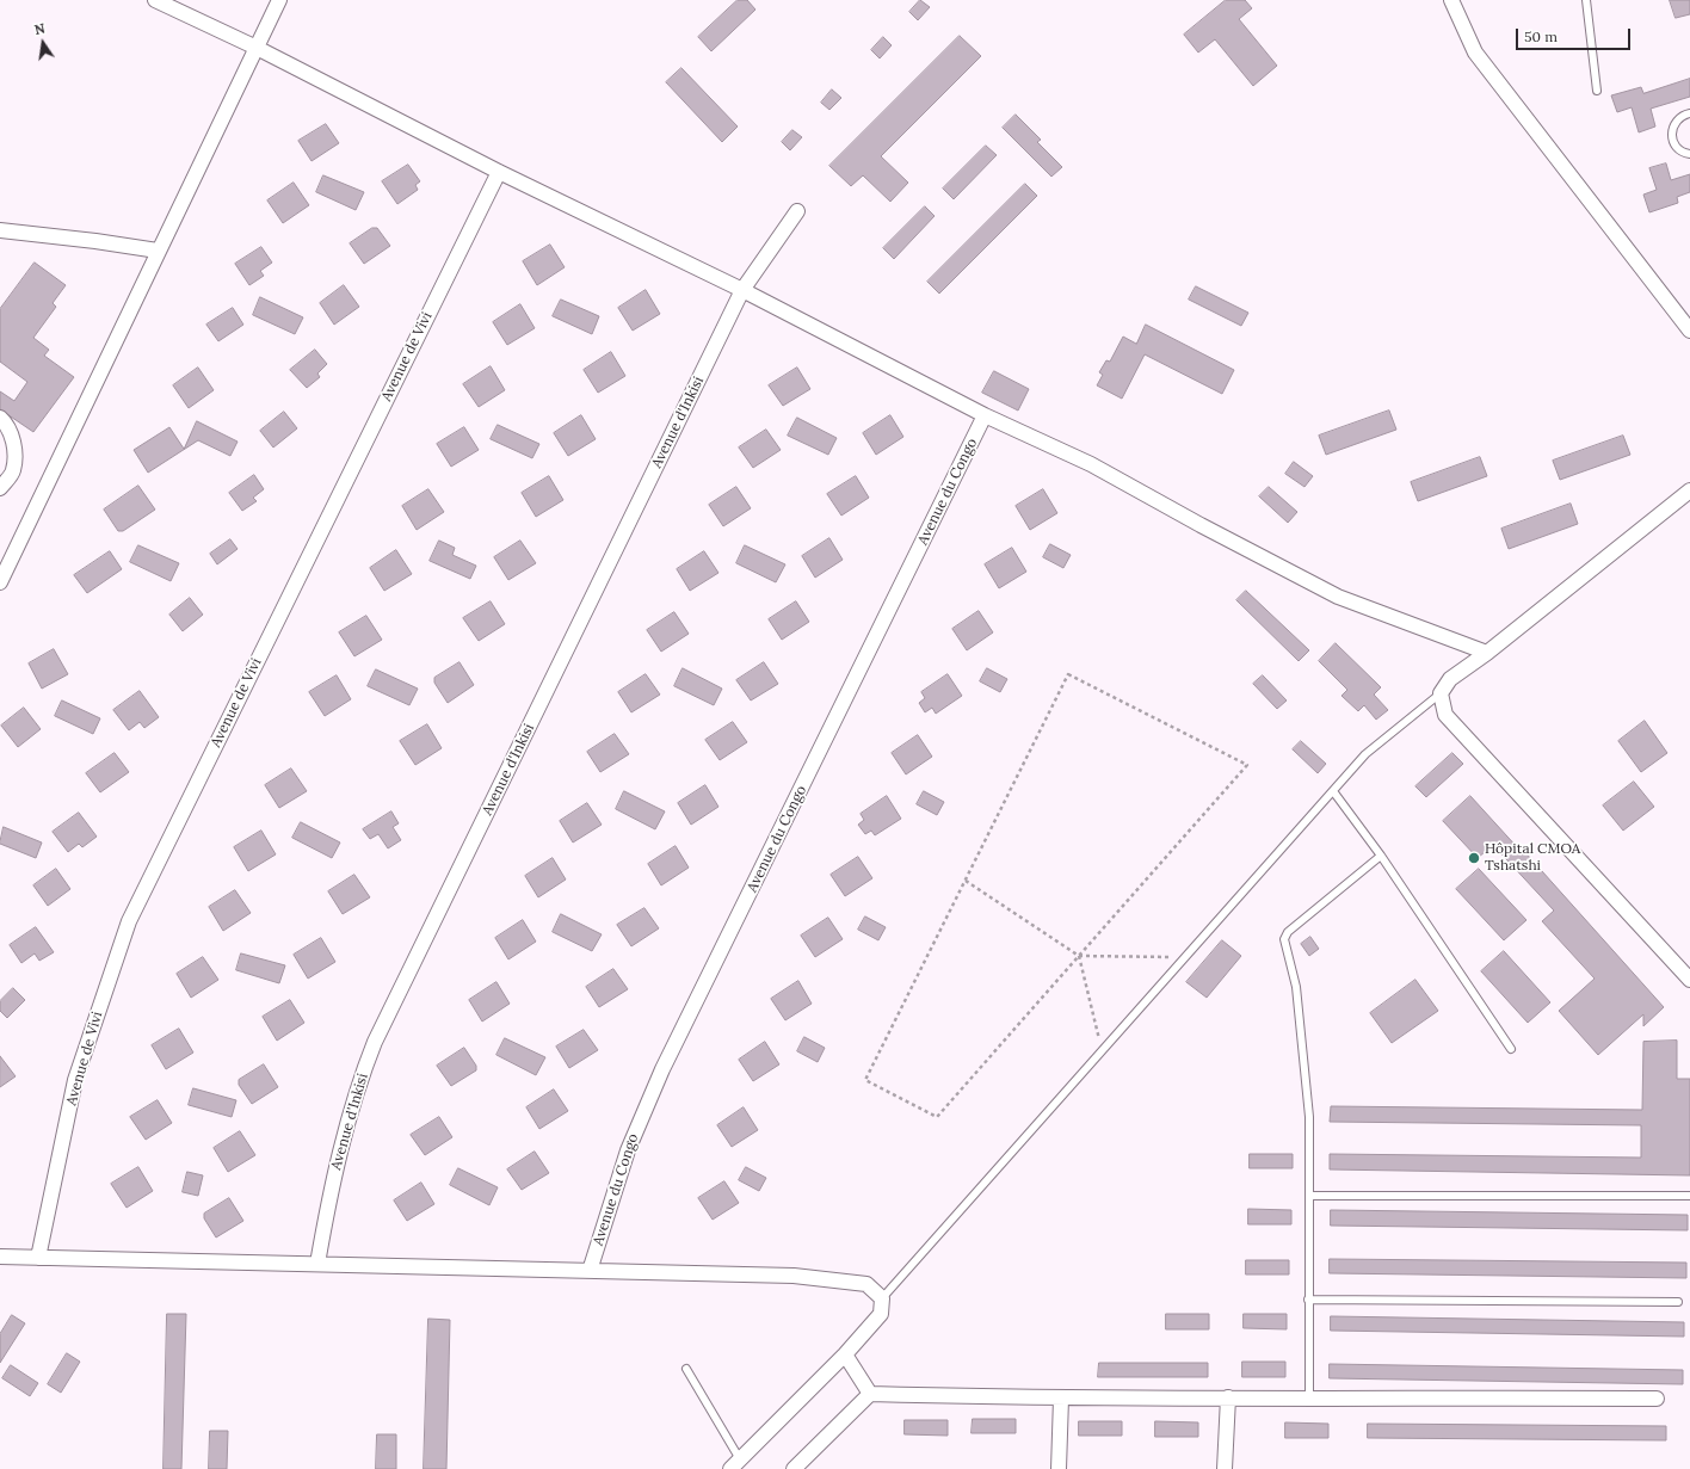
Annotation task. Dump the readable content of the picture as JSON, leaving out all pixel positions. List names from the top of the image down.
{
  "streets": {
    "street": ["Avenue de Vivi", "Avenue d'Inkisi", "Avenue du Congo"]
  },
  "places": ["Hôpital CMOA Tshatshi"],
  "scale_bar": "50 m",
  "north": "top"
}
